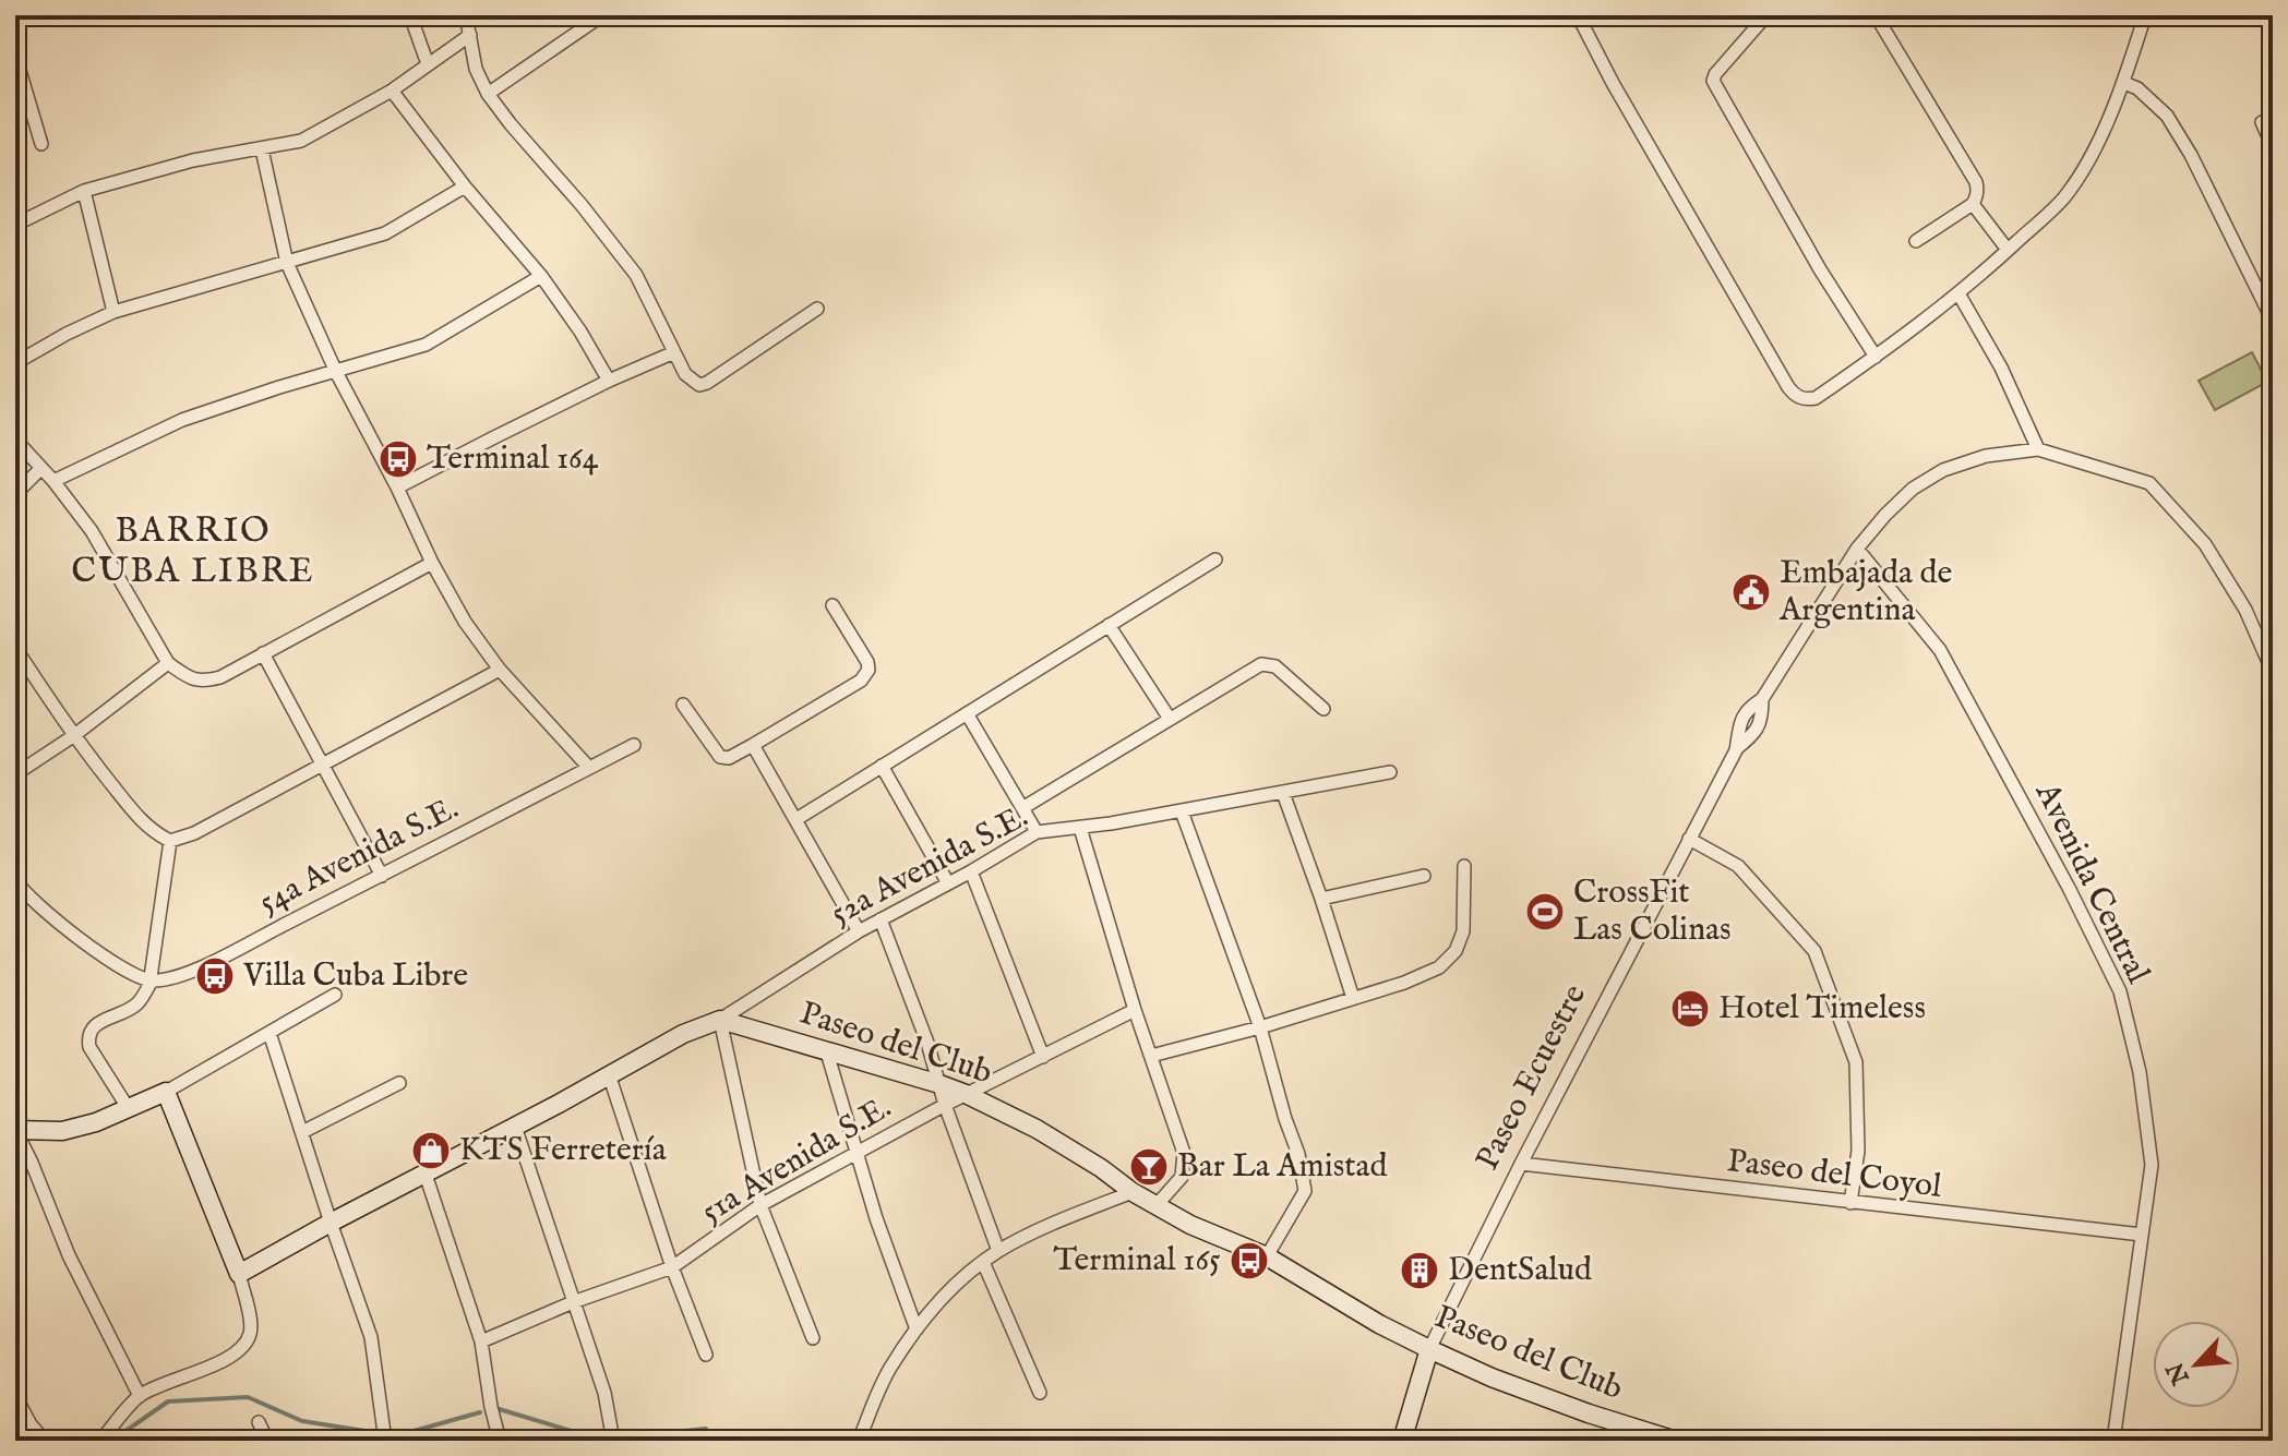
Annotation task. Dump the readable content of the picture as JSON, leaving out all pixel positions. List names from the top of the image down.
{
  "streets": {
    "street": [
      "54a Avenida S.E.",
      "52a Avenida S.E.",
      "Avenida Central",
      "Paseo del Club",
      "Paseo Ecuestre",
      "51a Avenida S.E.",
      "Paseo del Coyol"
    ]
  },
  "crossings": [
    ["52a Avenida S.E.", "Paseo del Club"],
    ["Avenida Central", "Paseo Ecuestre"],
    ["Avenida Central", "Paseo del Coyol"],
    ["Paseo del Club", "Paseo Ecuestre"],
    ["Paseo del Club", "51a Avenida S.E."],
    ["Paseo Ecuestre", "Paseo del Coyol"]
  ],
  "districts": ["BARRIO CUBA LIBRE"],
  "places": {
    "bus stop": ["Terminal 164", "Villa Cuba Libre", "Terminal 165"],
    "public building": ["Embajada de Argentina"],
    "sports": ["CrossFit Las Colinas"],
    "hotel": ["Hotel Timeless"],
    "shop": ["KTS Ferretería"],
    "bar": ["Bar La Amistad"],
    "building": ["DentSalud"]
  },
  "north": "bottom left"
}
